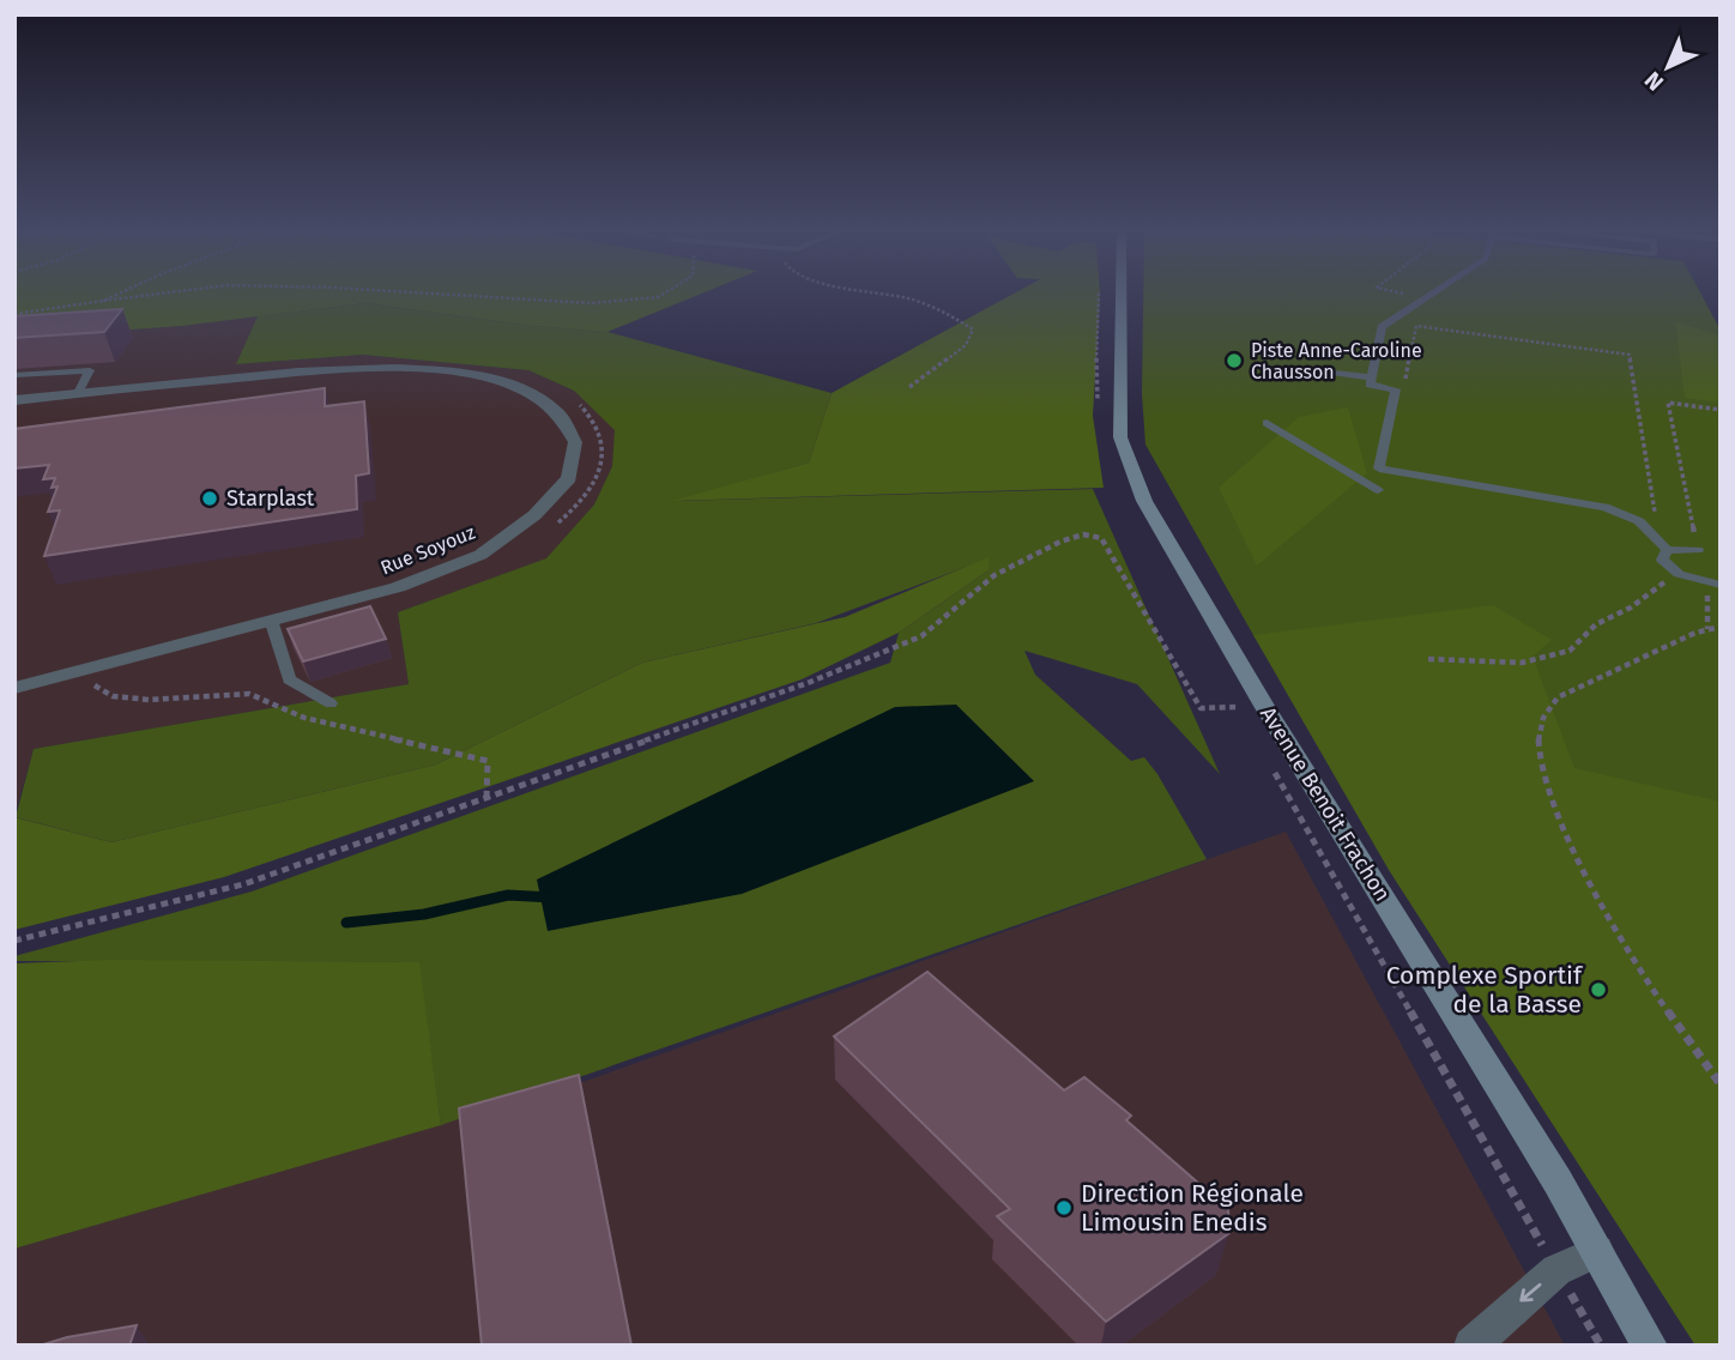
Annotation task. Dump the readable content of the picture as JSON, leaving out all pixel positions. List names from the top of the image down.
{
  "streets": {
    "main road": ["Avenue Benoit Frachon"],
    "street": ["Rue Soyouz"]
  },
  "places": [
    "Piste Anne-Caroline Chausson",
    "Starplast",
    "Complexe Sportif de la Basse",
    "Direction Régionale Limousin Enedis"
  ],
  "north": "bottom left"
}
